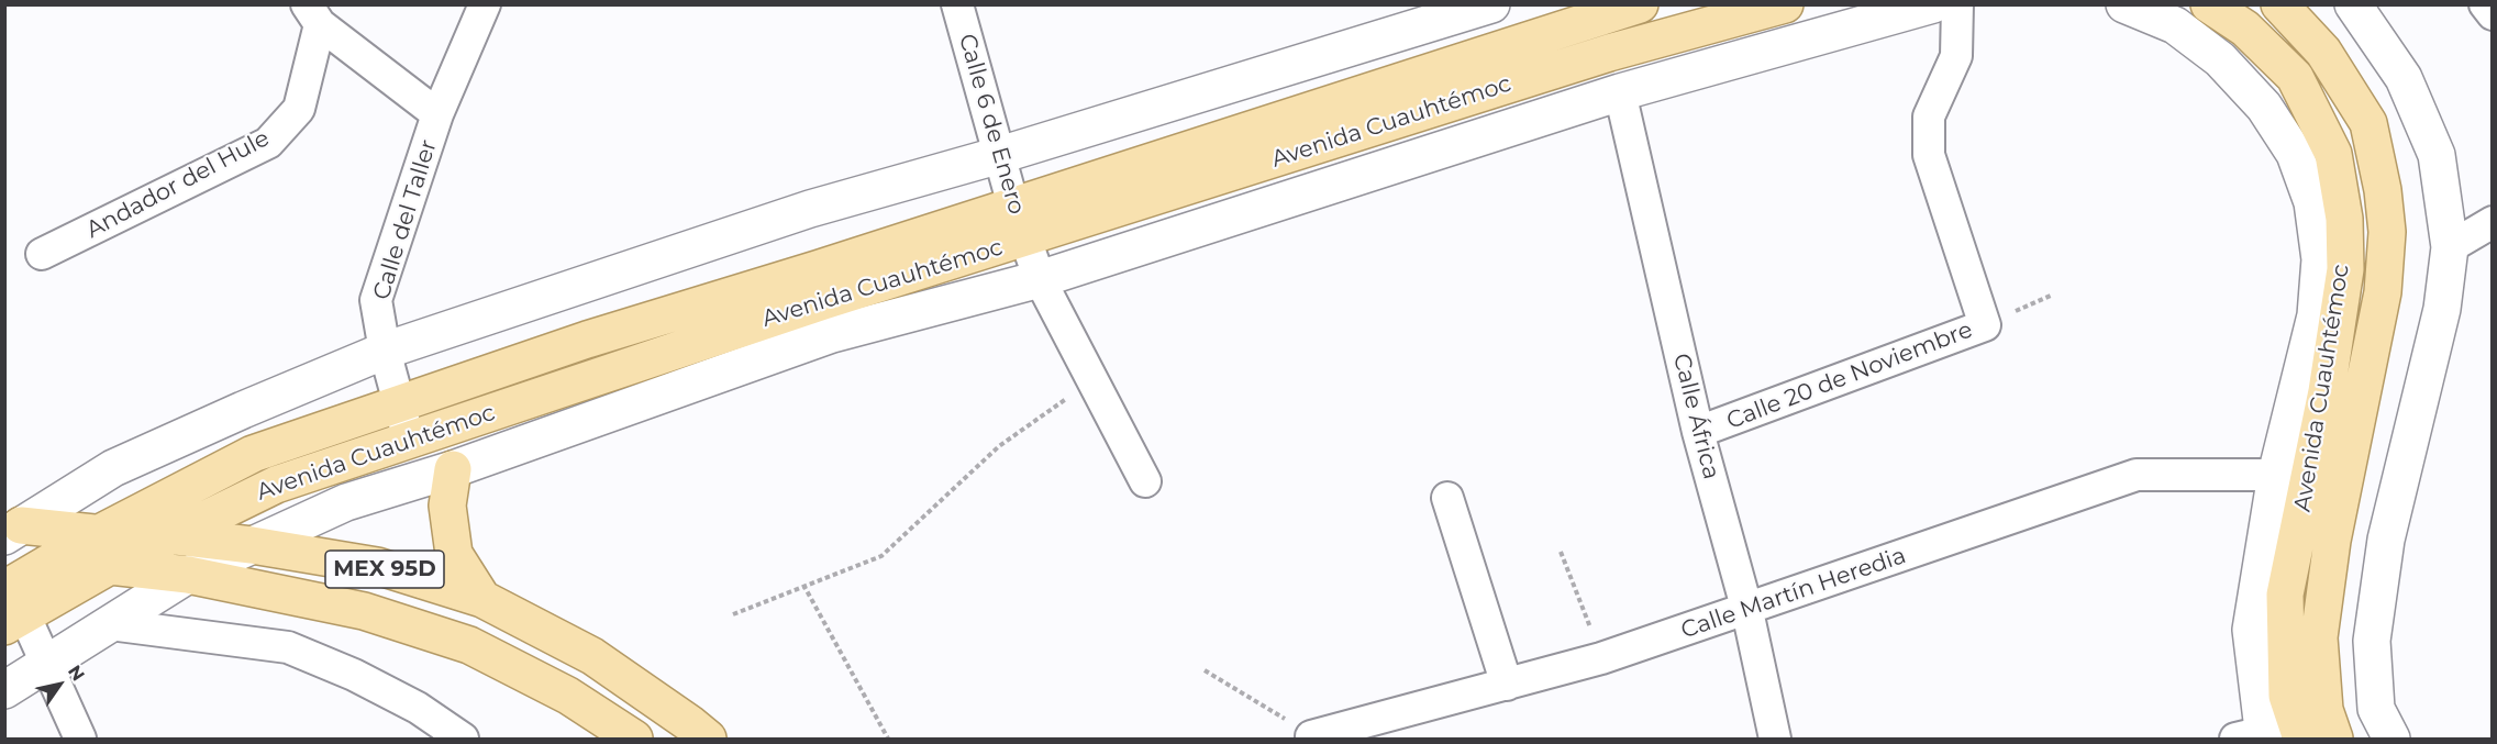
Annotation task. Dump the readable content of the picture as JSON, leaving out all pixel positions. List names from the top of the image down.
{
  "streets": {
    "main road": ["Avenida Cuauhtémoc", "MEX 95D"],
    "street": [
      "Calle 6 de Enero",
      "Andador del Hule",
      "Calle del Taller",
      "Calle 20 de Noviembre",
      "Calle África",
      "Calle Martín Heredia"
    ]
  },
  "crossings": [
    ["Avenida Cuauhtémoc", "Calle 6 de Enero"],
    ["Avenida Cuauhtémoc", "Calle del Taller"],
    ["Avenida Cuauhtémoc", "MEX 95D"],
    ["Calle 20 de Noviembre", "Calle África"],
    ["Calle África", "Calle Martín Heredia"]
  ],
  "north": "top right"
}
